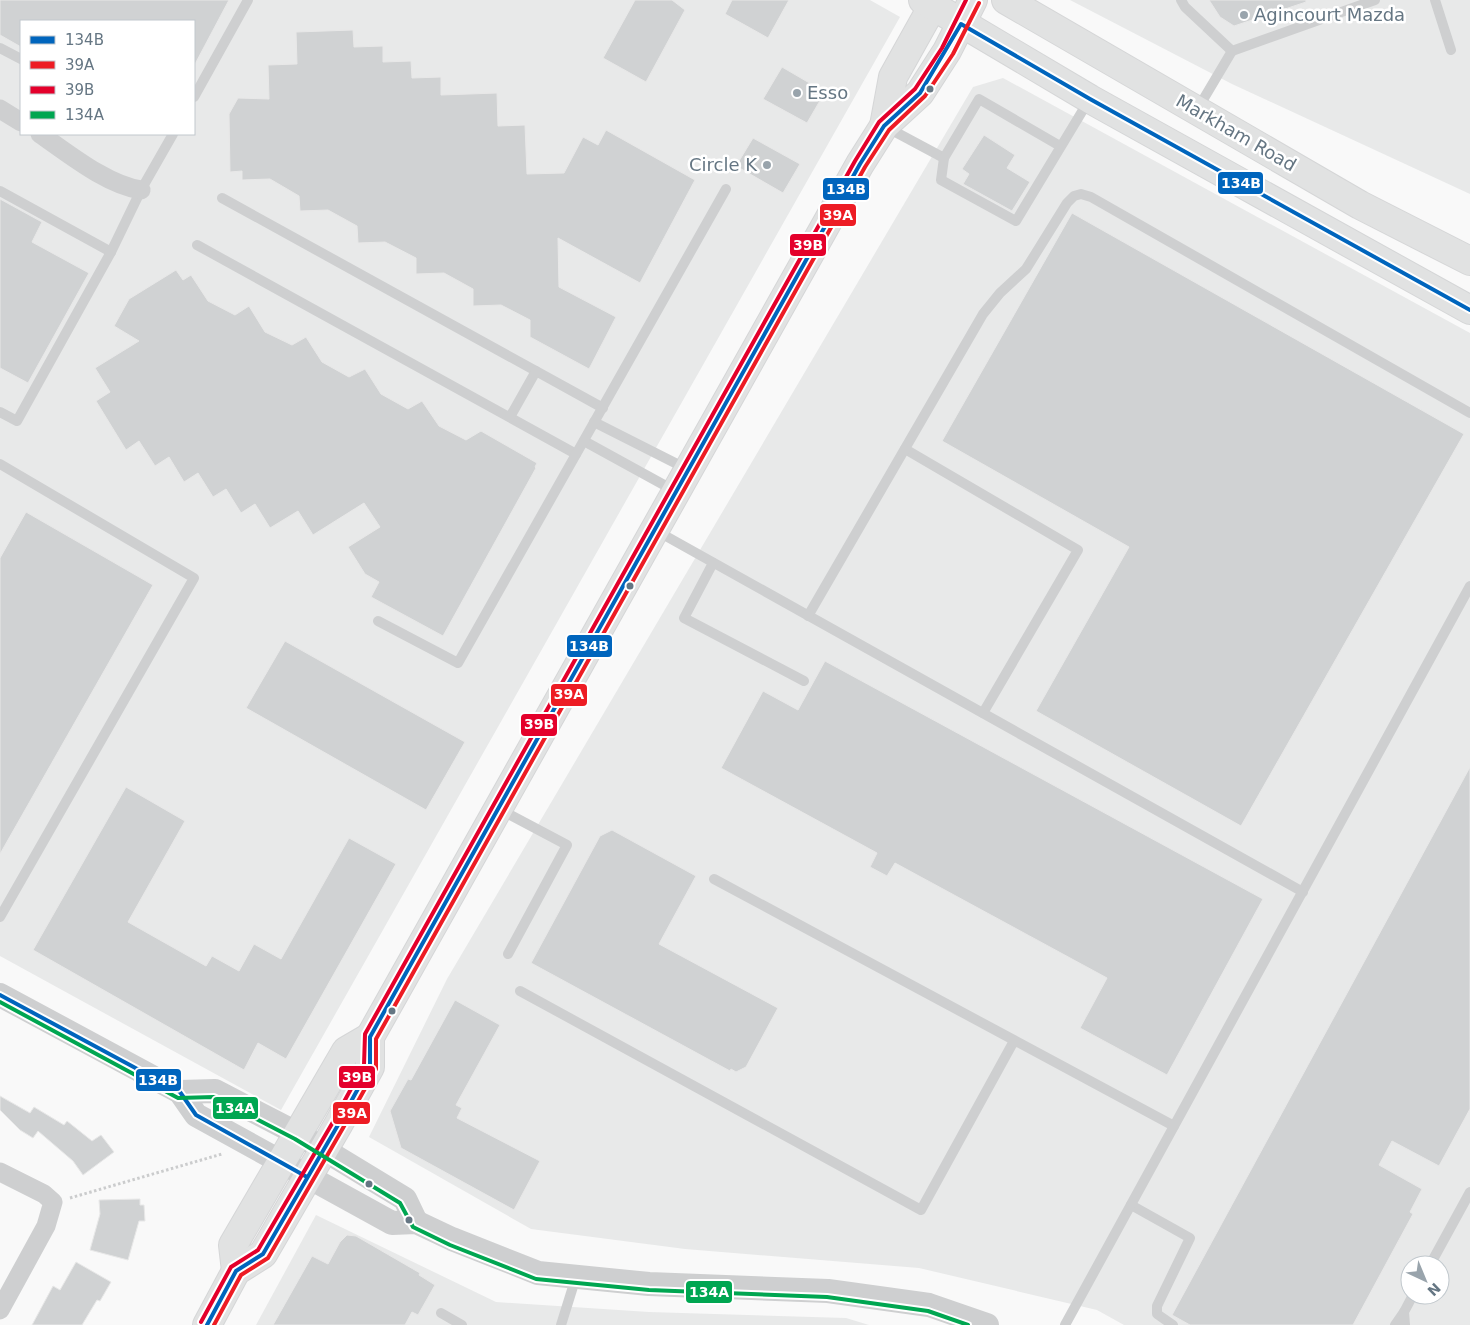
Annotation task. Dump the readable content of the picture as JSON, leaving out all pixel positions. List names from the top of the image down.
{
  "streets": {
    "main road": ["Markham Road"]
  },
  "places": ["Agincourt Mazda", "Esso", "Circle K"],
  "lines": [
    "transit line 39B",
    "transit line 39A",
    "transit line 134B",
    "transit line 134A"
  ],
  "legend": [
    "134B",
    "39A",
    "39B",
    "134A"
  ],
  "north": "bottom right"
}
